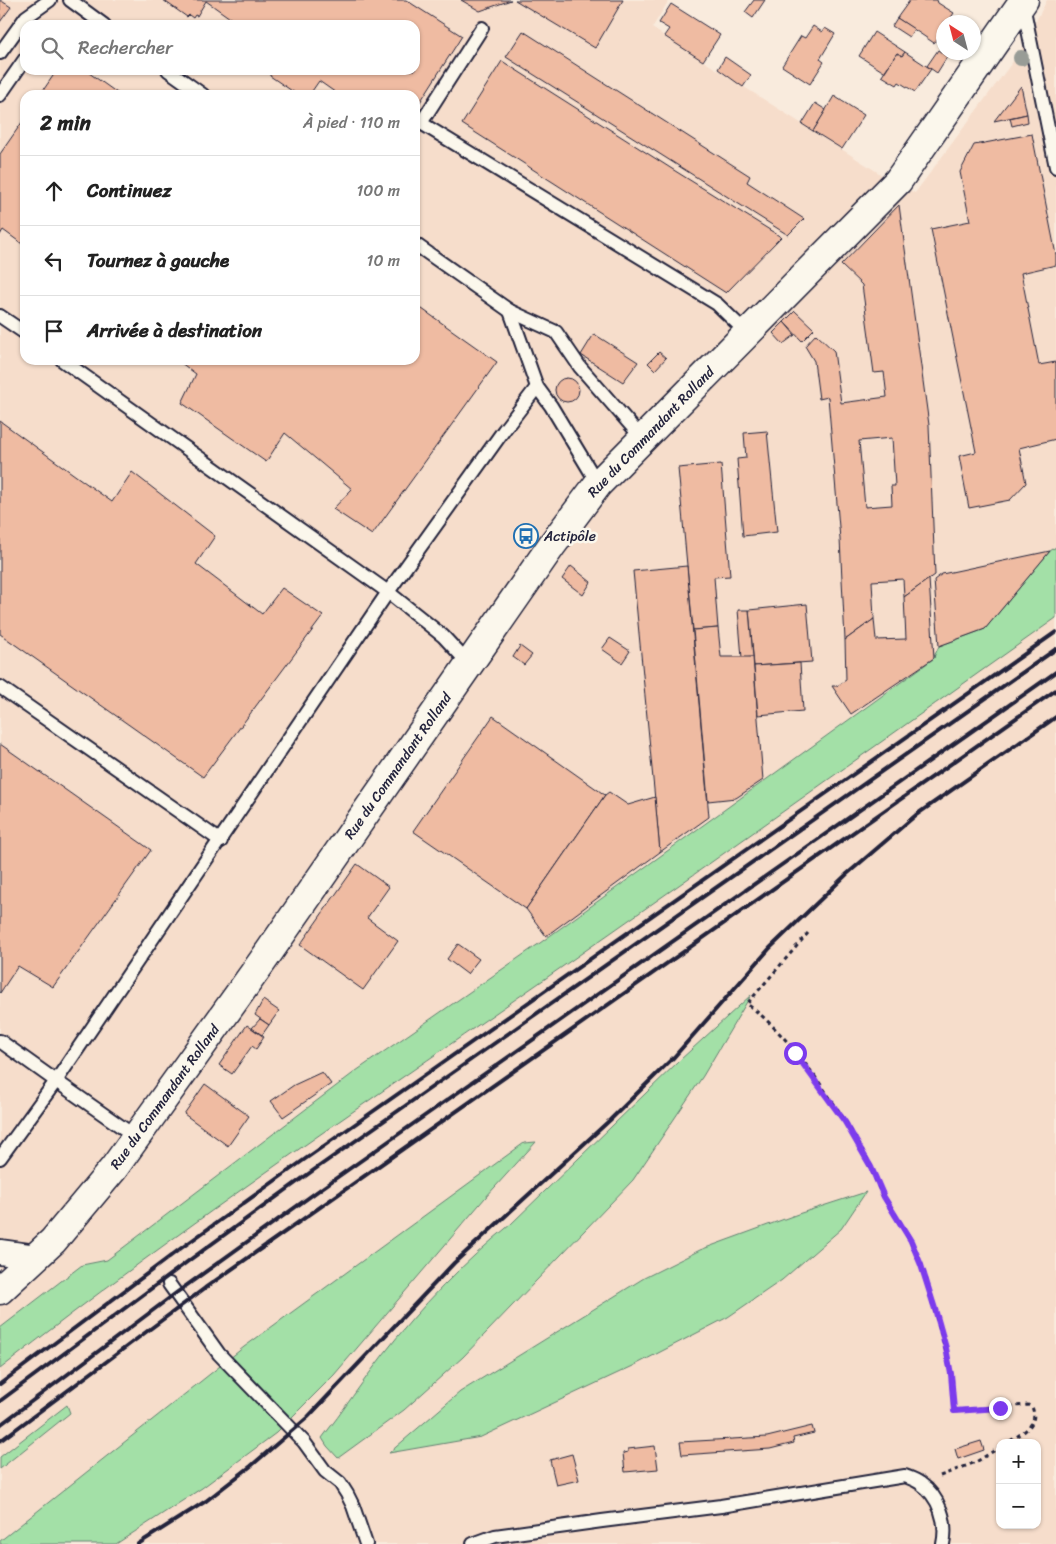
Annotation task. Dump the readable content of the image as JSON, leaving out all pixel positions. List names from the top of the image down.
{
  "streets": {
    "street": ["Rue du Commandant Rolland"]
  },
  "places": {
    "bus stop": ["Actipôle"]
  },
  "north": "top left",
  "page": {
    "search": "Rechercher",
    "heading": ["2 min", "À pied · 110 m"],
    "list": [
      ["Continuez", "100 m"],
      ["Tournez à gauche", "10 m"],
      "Arrivée à destination"
    ],
    "map_buttons": ["+", "−"]
  }
}
